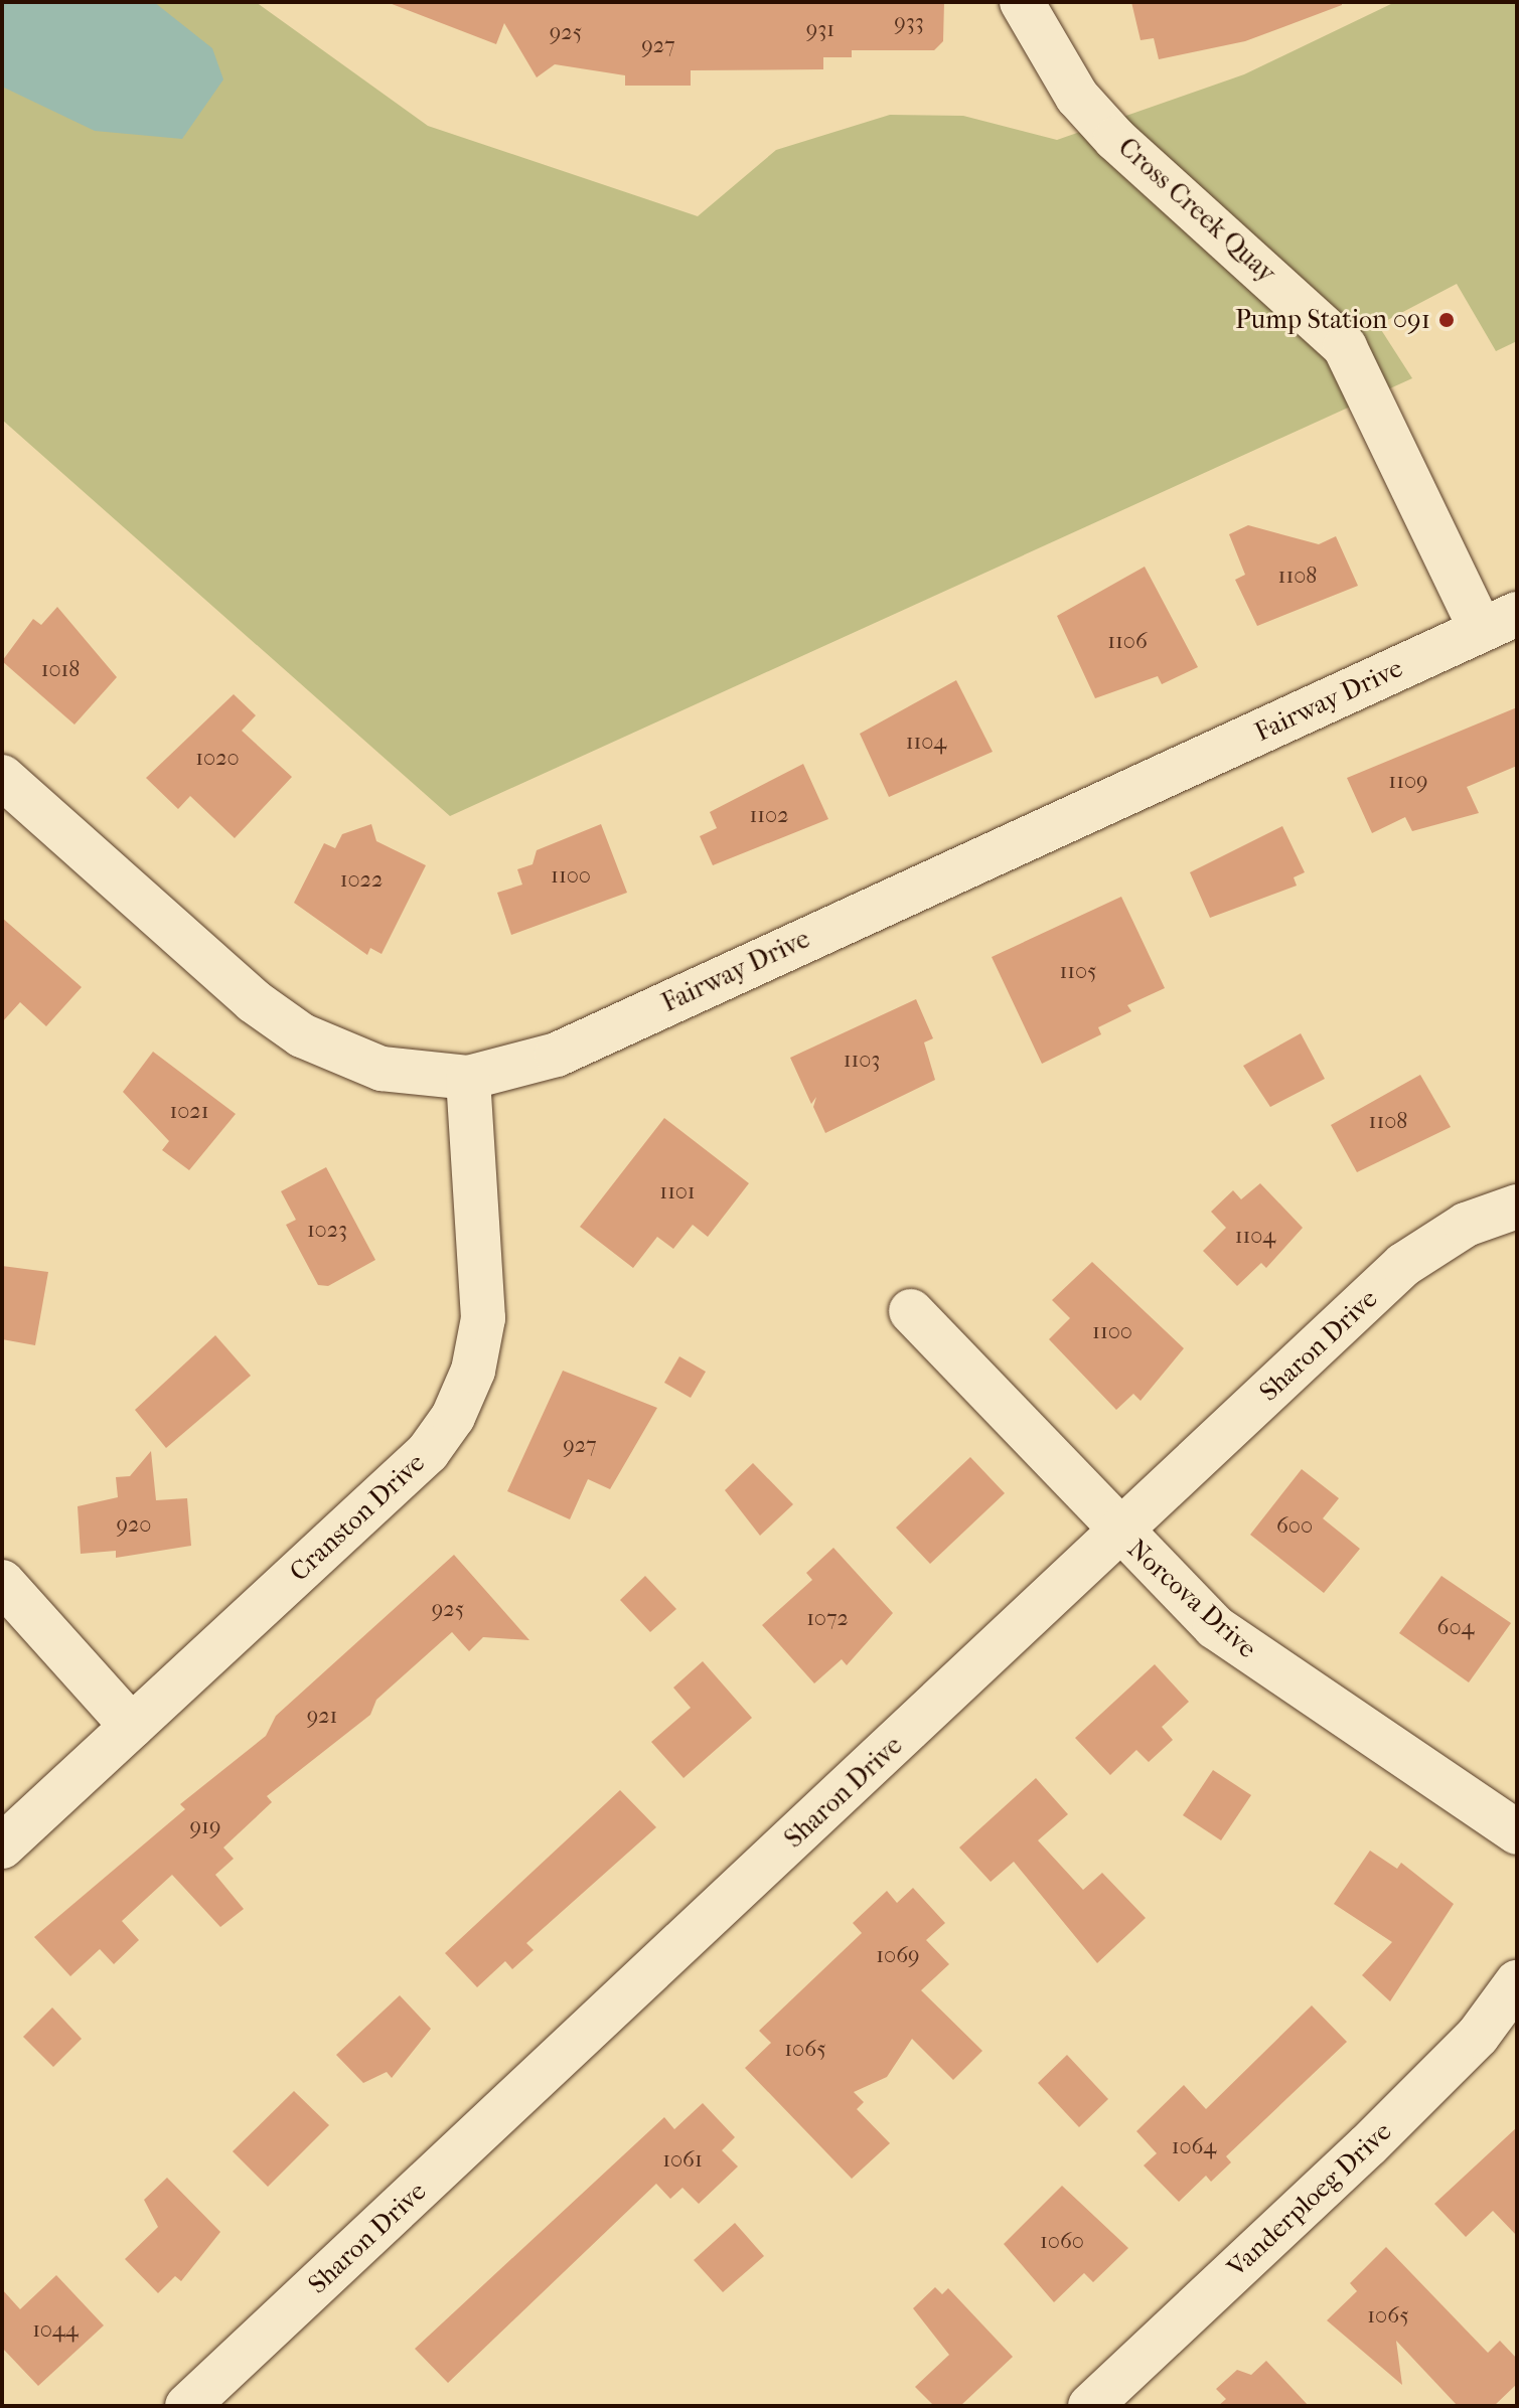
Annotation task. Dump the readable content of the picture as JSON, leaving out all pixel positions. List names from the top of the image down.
{
  "streets": {
    "street": [
      "Cross Creek Quay",
      "Fairway Drive",
      "Sharon Drive",
      "Cranston Drive",
      "Norcova Drive",
      "Vanderploeg Drive"
    ]
  },
  "crossings": [
    ["Cross Creek Quay", "Fairway Drive"],
    ["Fairway Drive", "Cranston Drive"],
    ["Sharon Drive", "Norcova Drive"]
  ],
  "places": ["Pump Station 091"],
  "house_numbers": [
    "933",
    "931",
    "925",
    "927",
    "1108",
    "1106",
    "1018",
    "1104",
    "1020",
    "1109",
    "1102",
    "1100",
    "1022",
    "1105",
    "1103",
    "1021",
    "1108",
    "1101",
    "1023",
    "1104",
    "1100",
    "927",
    "920",
    "600",
    "925",
    "1072",
    "604",
    "921",
    "919",
    "1069",
    "1065",
    "1064",
    "1061",
    "1060",
    "1065",
    "1044"
  ]
}
